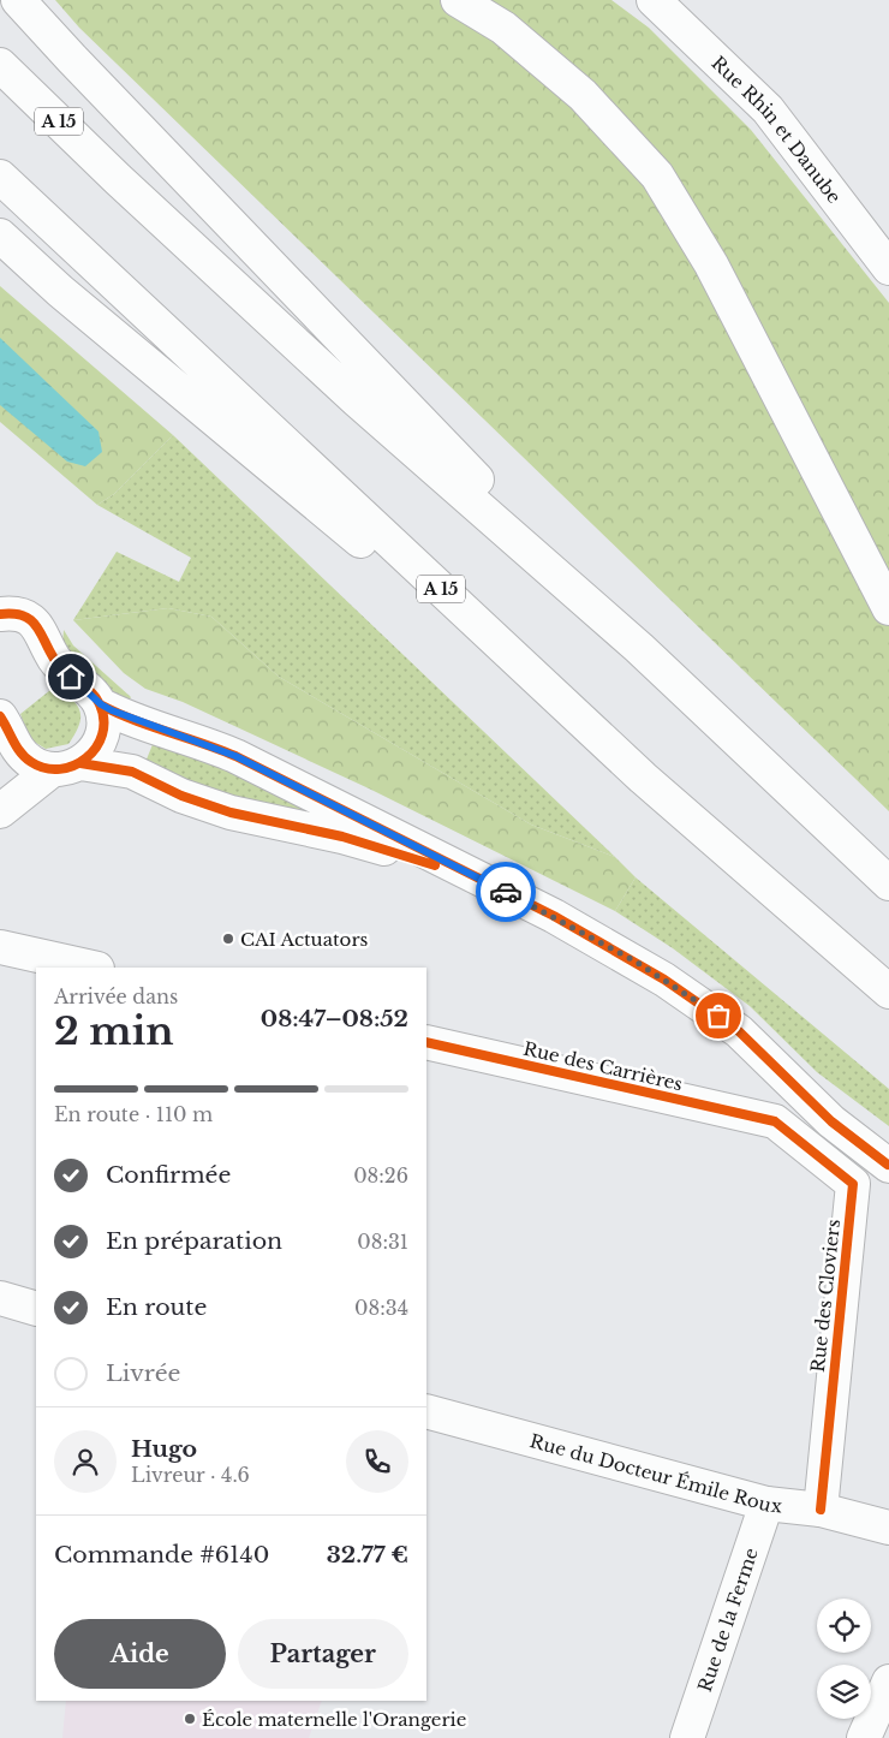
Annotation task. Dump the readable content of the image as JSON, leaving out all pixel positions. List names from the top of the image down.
{
  "streets": {
    "main road": [
      "A 15",
      "Rue Rhin et Danube",
      "Rue des Carrières",
      "Rue des Cloviers",
      "Rue du Docteur Émile Roux",
      "Rue de la Ferme"
    ]
  },
  "crossings": [
    ["Rue des Carrières", "Rue des Cloviers"],
    ["Rue des Cloviers", "Rue du Docteur Émile Roux"],
    ["Rue du Docteur Émile Roux", "Rue de la Ferme"]
  ],
  "places": ["CAI Actuators", "École maternelle l'Orangerie"],
  "page": {
    "heading": ["2 min", "Arrivée dans", "08:47–08:52"],
    "panel": [
      "Hugo",
      "Livreur · 4.6",
      "Commande #6140",
      "32.77 €"
    ],
    "bar": "En route · 110 m",
    "list": [
      ["Confirmée", "08:26"],
      ["En préparation", "08:31"],
      ["En route", "08:34"],
      "Livrée"
    ],
    "buttons": ["Aide", "Partager"]
  }
}
